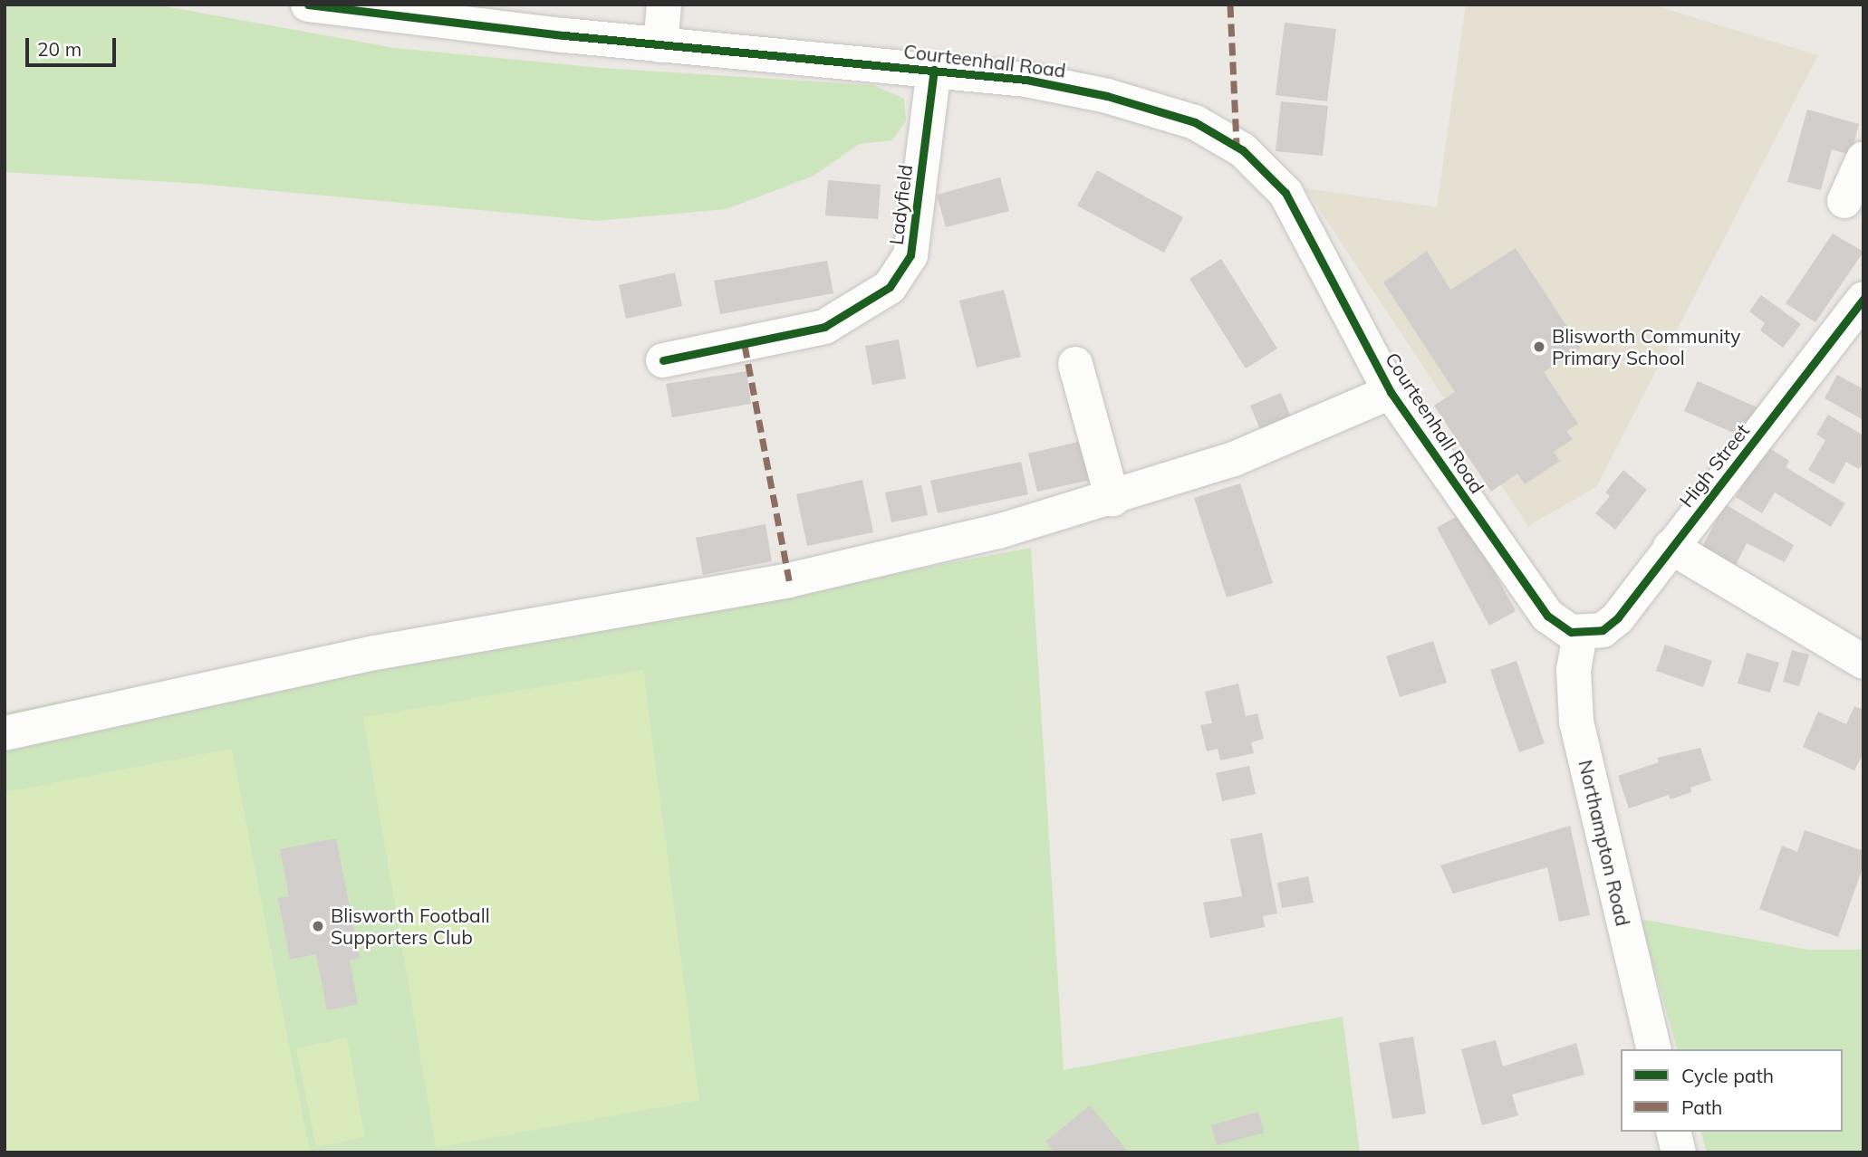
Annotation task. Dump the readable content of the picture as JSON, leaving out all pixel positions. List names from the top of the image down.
{
  "streets": {
    "street": [
      "Courteenhall Road",
      "Ladyfield",
      "High Street",
      "Northampton Road"
    ]
  },
  "crossings": [
    ["Courteenhall Road", "Ladyfield"],
    ["Courteenhall Road", "High Street"],
    ["Courteenhall Road", "Northampton Road"],
    ["High Street", "Northampton Road"]
  ],
  "places": ["Blisworth Community Primary School", "Blisworth Football Supporters Club"],
  "legend": ["Cycle path", "Path"],
  "scale_bar": "20 m"
}
